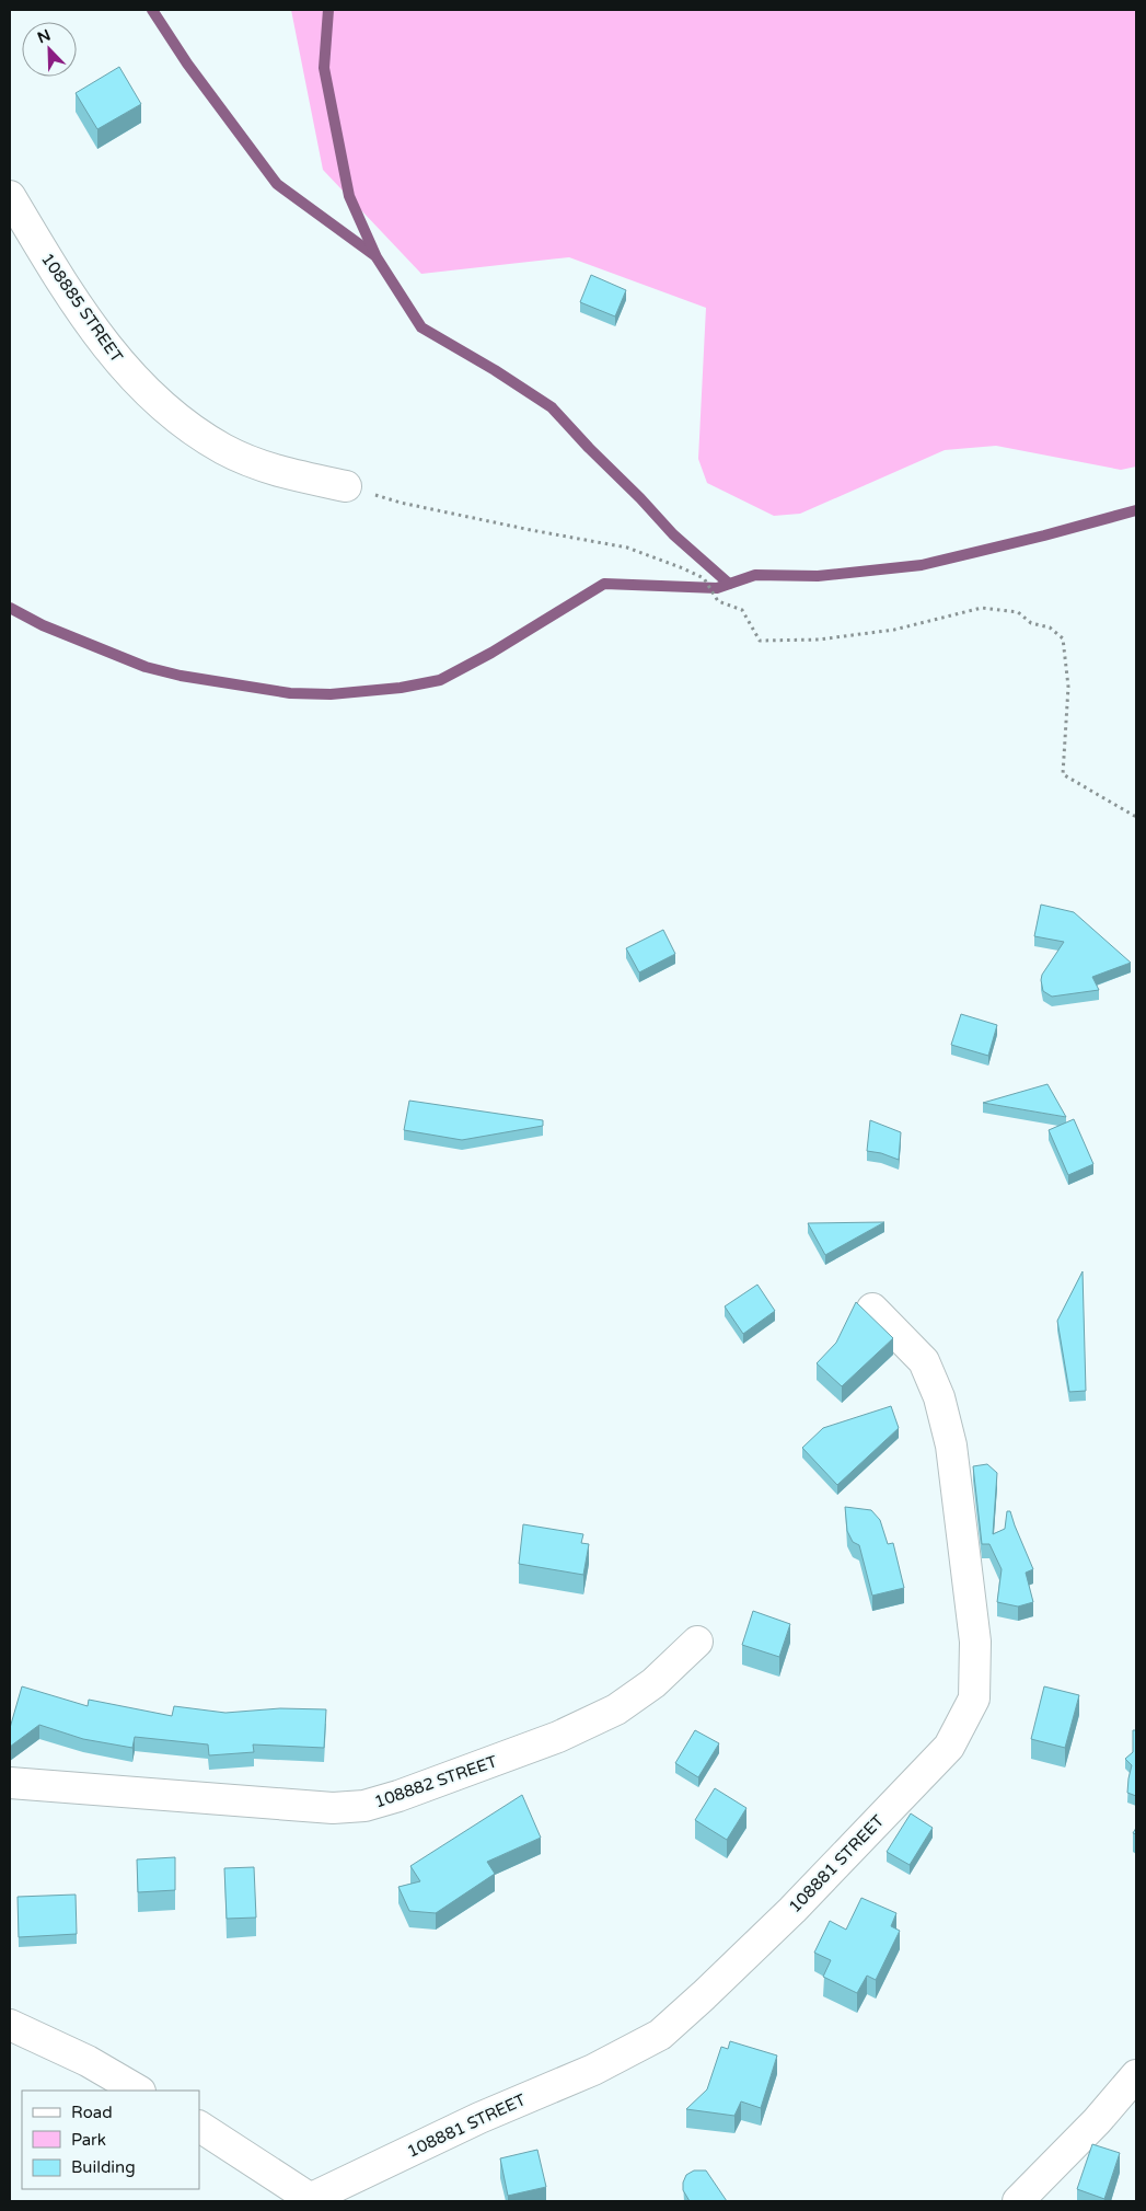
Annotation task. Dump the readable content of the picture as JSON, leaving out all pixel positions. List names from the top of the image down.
{
  "streets": {
    "street": ["108885 STREET", "108882 STREET", "108881 STREET"]
  },
  "legend": ["Road", "Park", "Building"],
  "north": "top left"
}
